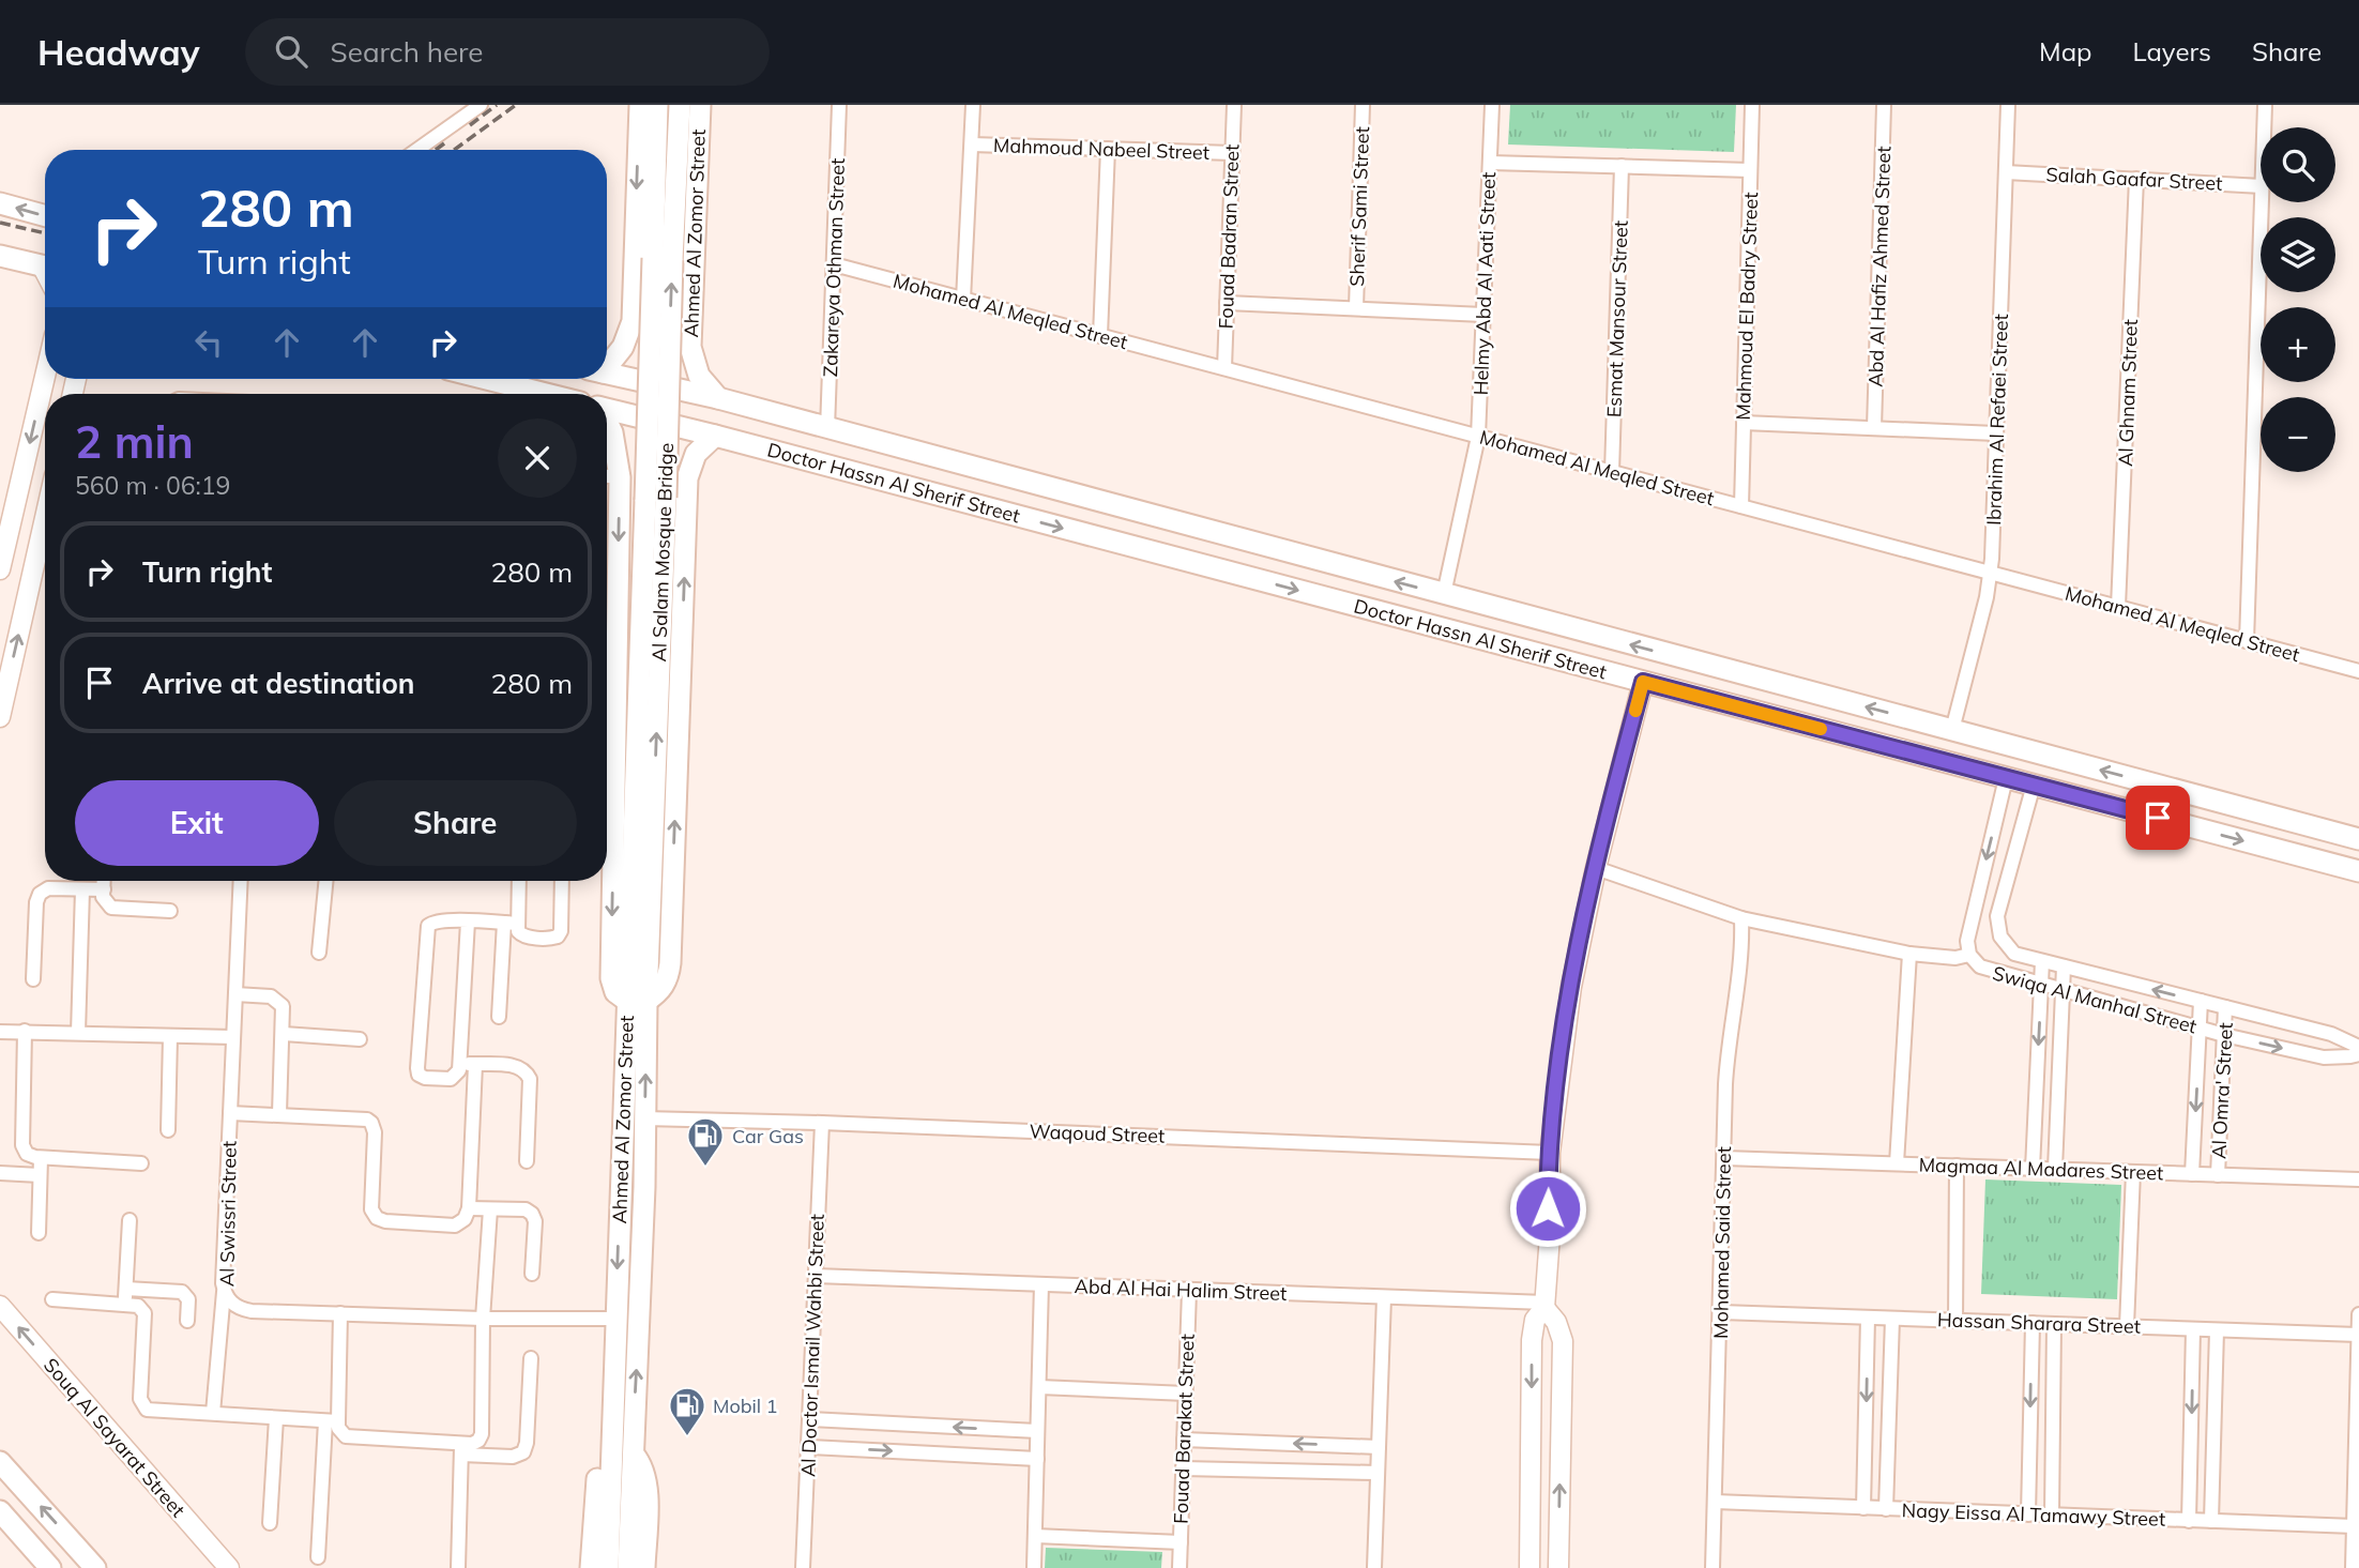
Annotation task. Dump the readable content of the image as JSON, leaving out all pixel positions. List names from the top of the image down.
{
  "streets": {
    "main road": ["Ahmed Al Zomor Street", "Doctor Hassn Al Sherif Street", "Al Salam Mosque Bridge"],
    "street": [
      "Mahmoud Nabeel Street",
      "Salah Gaafar Street",
      "Sherif Sami Street",
      "Fouad Badran Street",
      "Abd Al Hafiz Ahmed Street",
      "Zakareya Othman Street",
      "Helmy Abd Al Aati Street",
      "Mahmoud El Badry Street",
      "Mohamed Al Meqled Street",
      "Esmat Mansour Street",
      "Al Ghnam Street",
      "Ibrahim Al Refaei Street",
      "Swiqa Al Manhal Street",
      "Al Omra' Street",
      "Waqoud Street",
      "Magmaa Al Madares Street",
      "Al Swissri Street",
      "Mohamed Said Street",
      "Abd Al Hai Halim Street",
      "Hassan Sharara Street",
      "Al Doctor Ismail Wahbi Street",
      "Fouad Barakat Street",
      "Souq Al Sayarat Street",
      "Nagy Eissa Al Tamawy Street"
    ]
  },
  "crossings": [
    ["Mahmoud Nabeel Street", "Fouad Badran Street"],
    ["Salah Gaafar Street", "Al Ghnam Street"],
    ["Salah Gaafar Street", "Ibrahim Al Refaei Street"],
    ["Sherif Sami Street", "Fouad Badran Street"],
    ["Sherif Sami Street", "Helmy Abd Al Aati Street"],
    ["Ahmed Al Zomor Street", "Doctor Hassn Al Sherif Street"],
    ["Ahmed Al Zomor Street", "Al Salam Mosque Bridge"],
    ["Ahmed Al Zomor Street", "Waqoud Street"],
    ["Ahmed Al Zomor Street", "Al Swissri Street"],
    ["Fouad Badran Street", "Mohamed Al Meqled Street"],
    ["Zakareya Othman Street", "Mohamed Al Meqled Street"],
    ["Zakareya Othman Street", "Doctor Hassn Al Sherif Street"],
    ["Helmy Abd Al Aati Street", "Mohamed Al Meqled Street"],
    ["Helmy Abd Al Aati Street", "Doctor Hassn Al Sherif Street"],
    ["Mahmoud El Badry Street", "Mohamed Al Meqled Street"],
    ["Mohamed Al Meqled Street", "Esmat Mansour Street"],
    ["Mohamed Al Meqled Street", "Al Ghnam Street"],
    ["Mohamed Al Meqled Street", "Ibrahim Al Refaei Street"],
    ["Ibrahim Al Refaei Street", "Doctor Hassn Al Sherif Street"],
    ["Doctor Hassn Al Sherif Street", "Swiqa Al Manhal Street"],
    ["Swiqa Al Manhal Street", "Al Omra' Street"],
    ["Al Omra' Street", "Magmaa Al Madares Street"],
    ["Waqoud Street", "Al Doctor Ismail Wahbi Street"],
    ["Magmaa Al Madares Street", "Mohamed Said Street"],
    ["Mohamed Said Street", "Hassan Sharara Street"],
    ["Mohamed Said Street", "Nagy Eissa Al Tamawy Street"],
    ["Abd Al Hai Halim Street", "Al Doctor Ismail Wahbi Street"],
    ["Abd Al Hai Halim Street", "Fouad Barakat Street"]
  ],
  "one_way": ["Souq Al Sayarat Street"],
  "places": {
    "fuel station": ["Car Gas", "Mobil 1"]
  },
  "page": {
    "header": "Headway",
    "search": "Search here",
    "nav": ["Map", "Layers", "Share"],
    "map_buttons": ["+", "−"],
    "turn": ["280 m", "Turn right"],
    "heading": ["2 min", "560 m · 06:19"],
    "list": [
      {
        "name": "Turn right",
        "value": "280 m"
      },
      {
        "name": "Arrive at destination",
        "value": "280 m"
      }
    ],
    "buttons": ["Exit", "Share"]
  }
}
